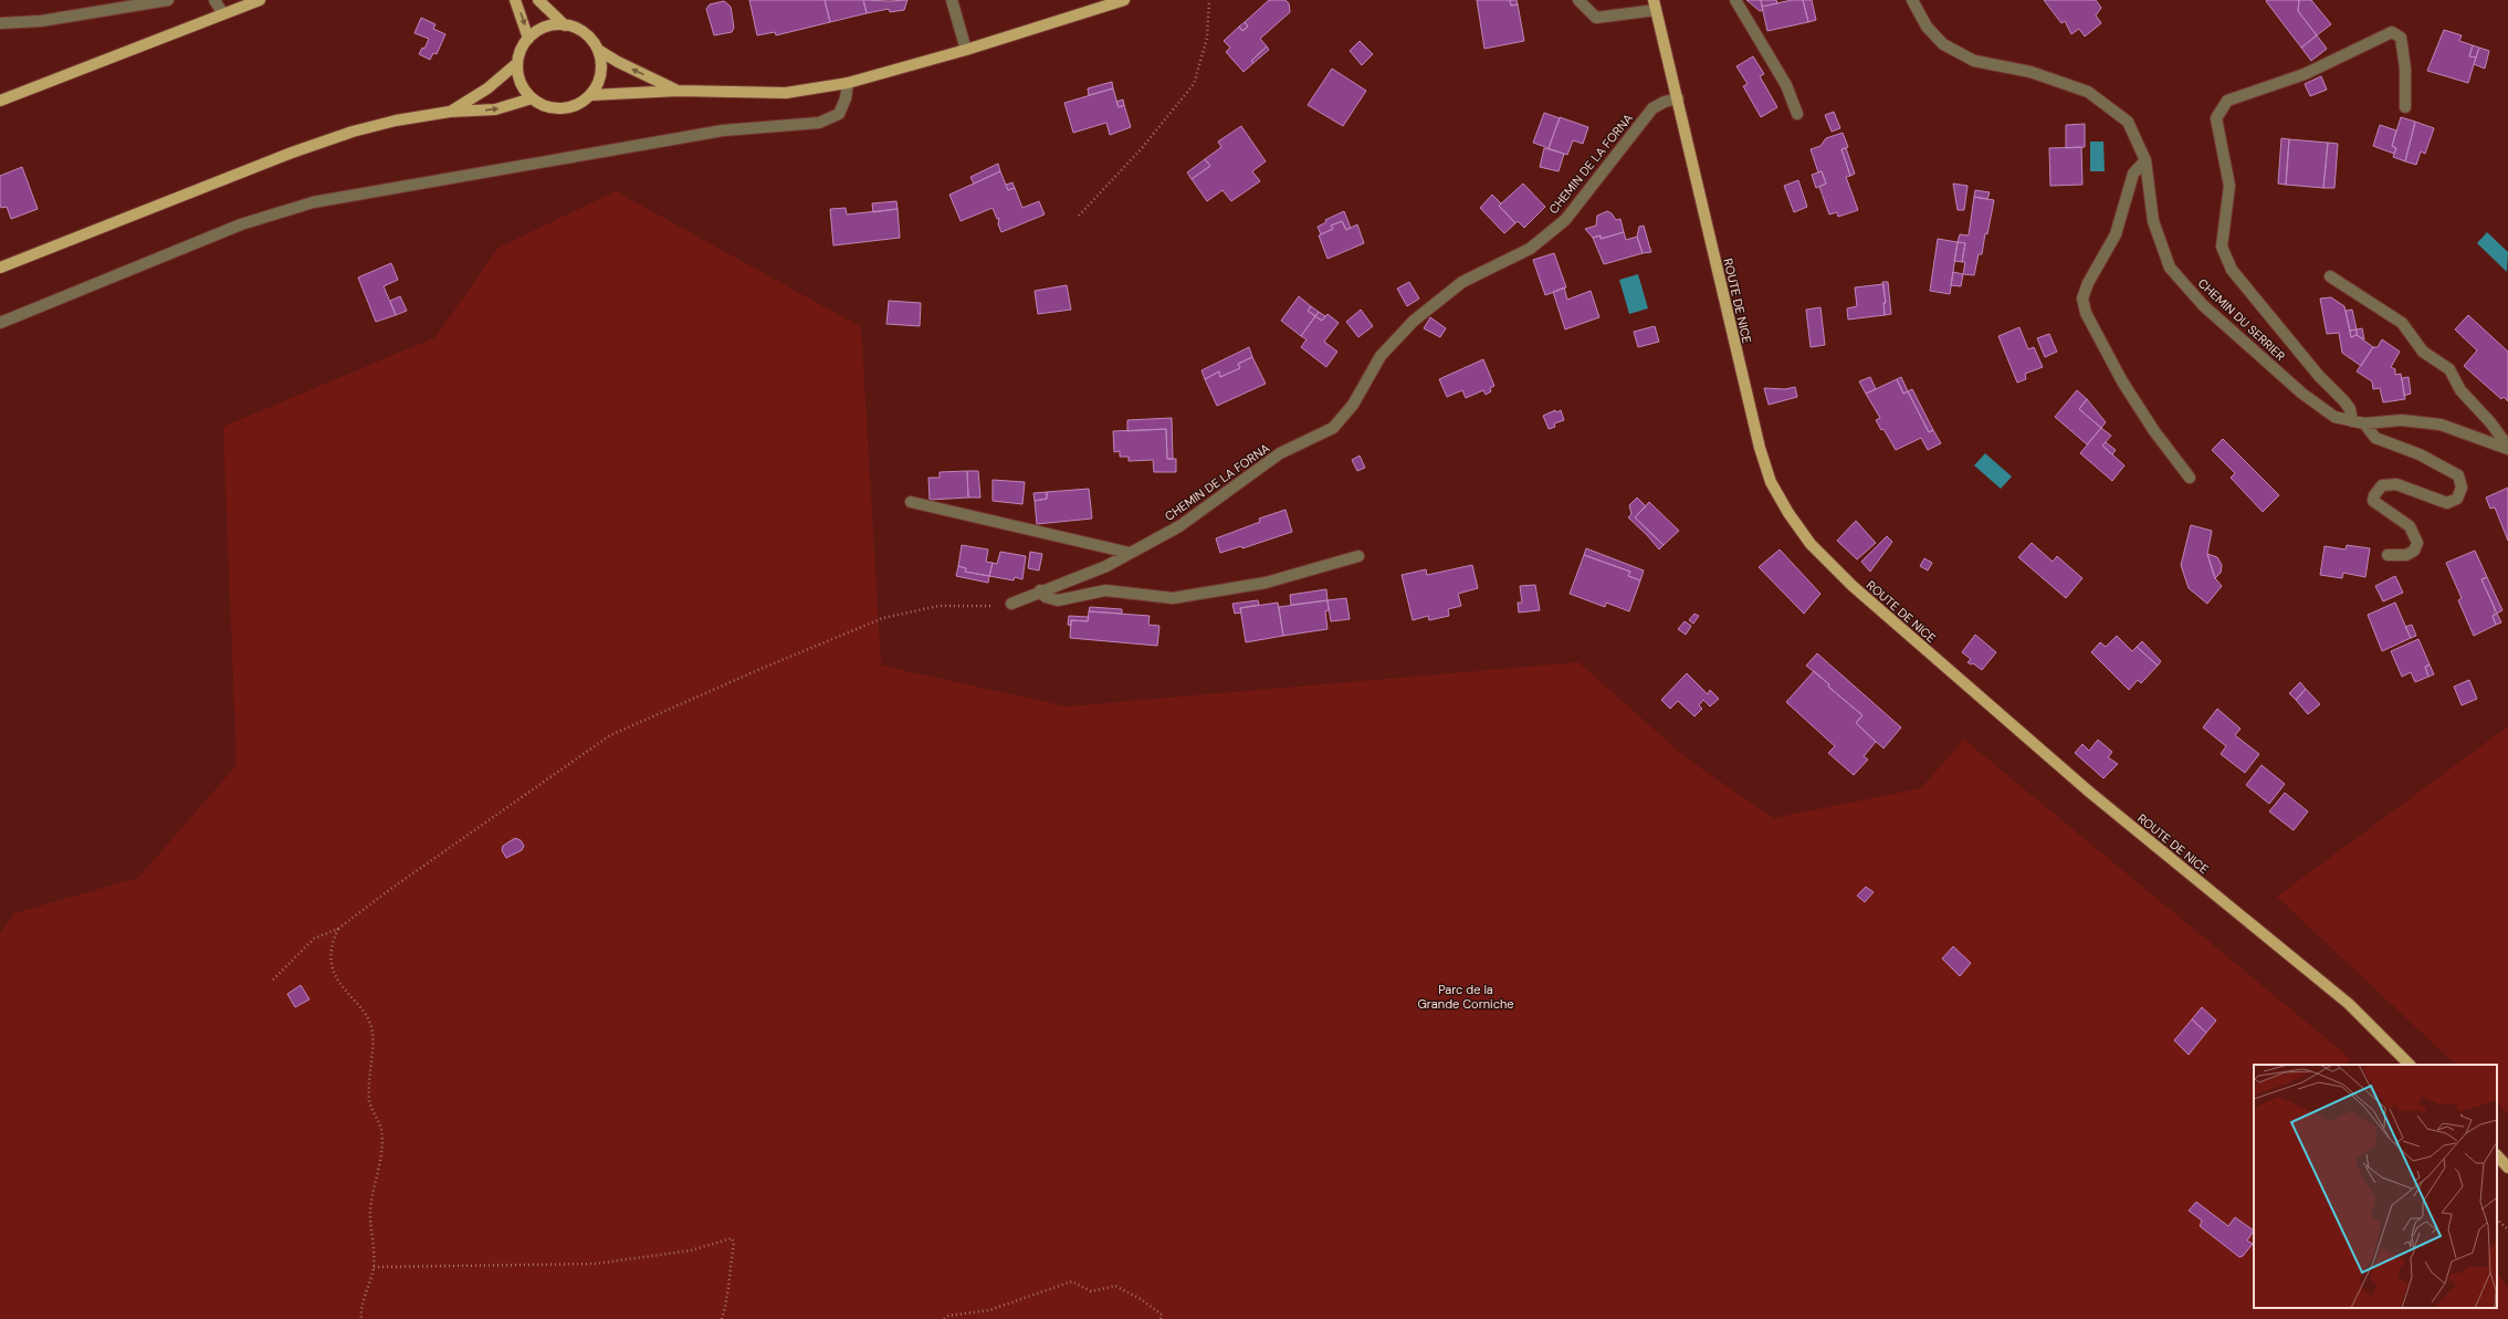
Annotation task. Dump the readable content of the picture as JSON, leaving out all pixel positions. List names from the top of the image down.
{
  "streets": {
    "main road": ["ROUTE DE NICE"],
    "street": ["CHEMIN DE LA FORNA", "CHEMIN DU SERRIER"]
  },
  "crossings": [
    ["CHEMIN DE LA FORNA", "ROUTE DE NICE"]
  ],
  "parks": ["Parc de la Grande Corniche"]
}
